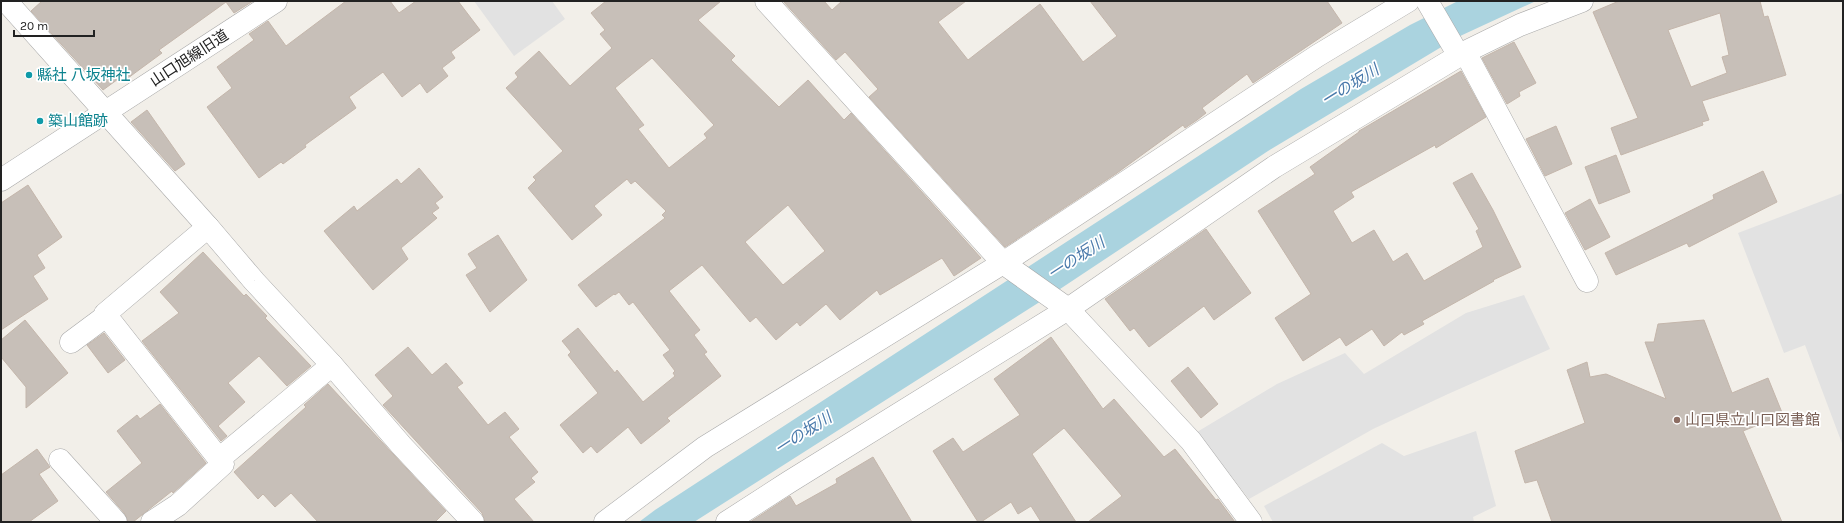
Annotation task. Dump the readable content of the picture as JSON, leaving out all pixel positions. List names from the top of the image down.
{
  "streets": {
    "street": ["山口旭線旧道"]
  },
  "water": ["一の坂川"],
  "places": ["縣社 八坂神社", "築山館跡", "山口県立山口図書館"],
  "scale_bar": "20 m"
}
